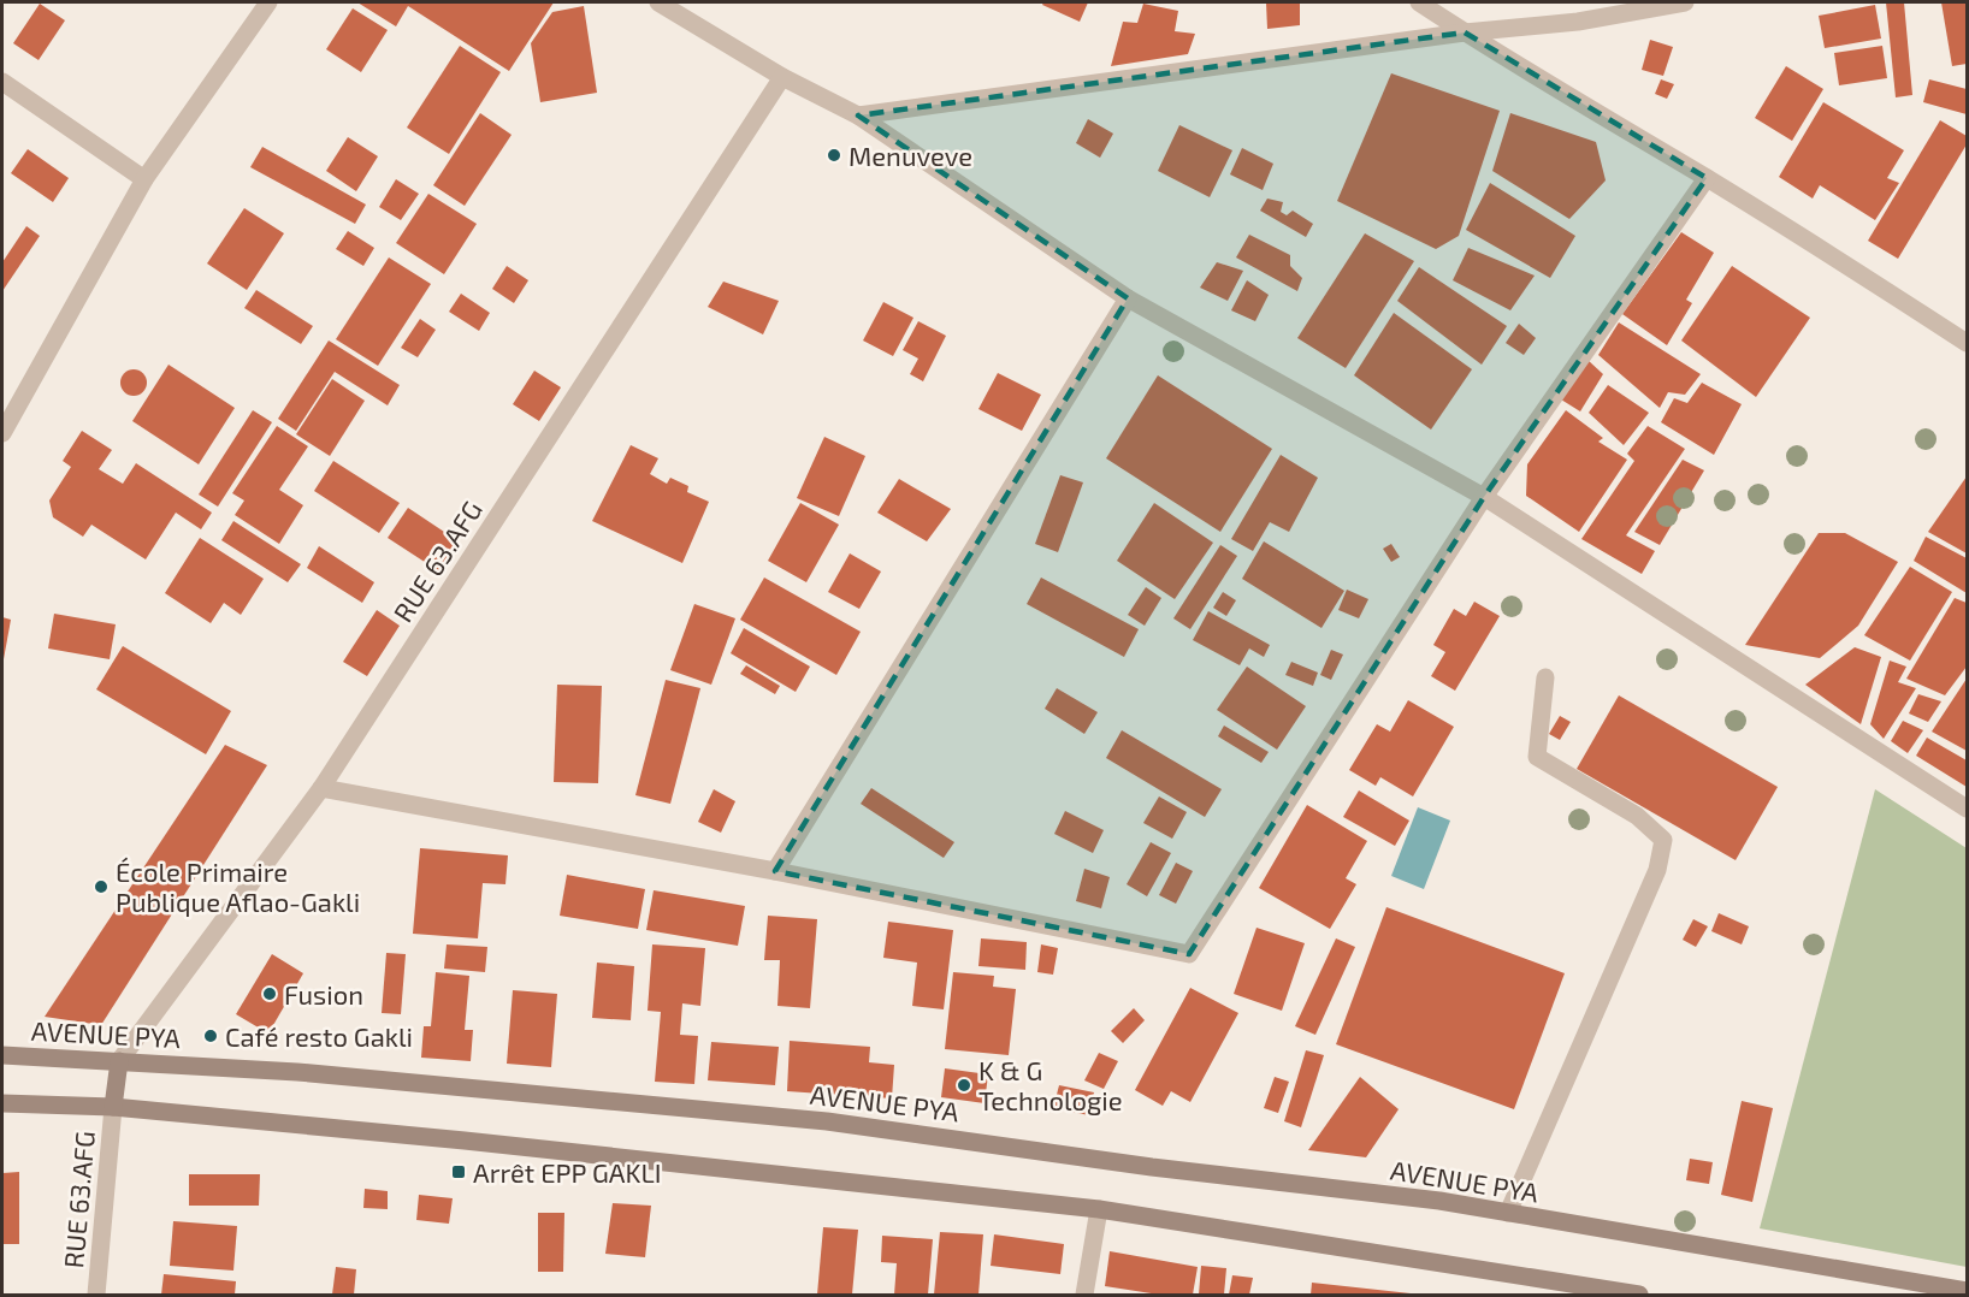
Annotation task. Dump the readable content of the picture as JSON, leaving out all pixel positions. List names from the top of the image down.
{
  "streets": {
    "main road": ["AVENUE PYA"],
    "street": ["RUE 63.AFG"]
  },
  "crossings": [
    ["RUE 63.AFG", "AVENUE PYA"]
  ],
  "places": {
    "other": [
      "Menuveve",
      "École Primaire Publique Aflao-Gakli",
      "Fusion",
      "Café resto Gakli",
      "K & G Technologie"
    ],
    "transit": ["Arrêt EPP GAKLI"]
  }
}
